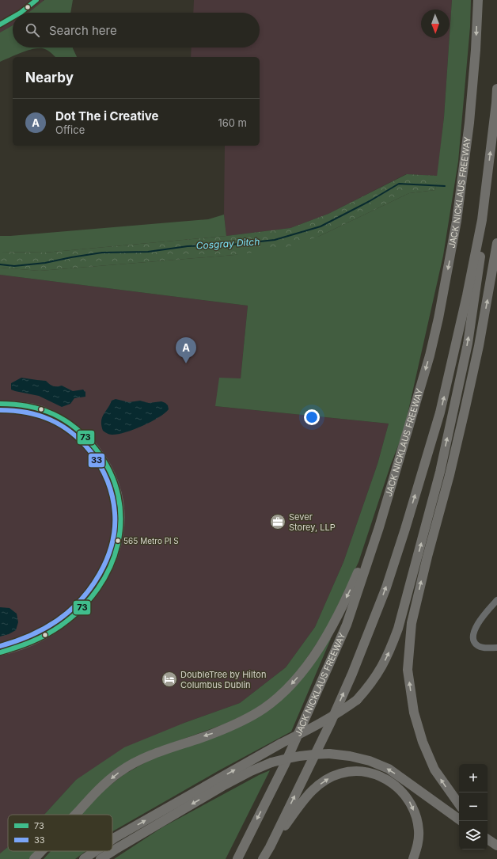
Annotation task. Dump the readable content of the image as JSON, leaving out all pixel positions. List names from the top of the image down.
{
  "streets": {
    "highway": ["JACK NICKLAUS FREEWAY"]
  },
  "water": ["Cosgray Ditch"],
  "places": {
    "office": ["Sever Storey, LLP"],
    "other": ["565 Metro Pl S"],
    "hotel": ["DoubleTree by Hilton Columbus Dublin"]
  },
  "lines": ["transit line 73", "transit line 33"],
  "legend": ["73", "33"],
  "north": "bottom",
  "page": {
    "search": "Search here",
    "heading": "Nearby",
    "list": [
      {
        "mark": "A",
        "name": "Dot The i Creative",
        "note": "Office",
        "value": "160 m"
      }
    ],
    "pins": "A",
    "map_buttons": ["+", "−"]
  }
}
